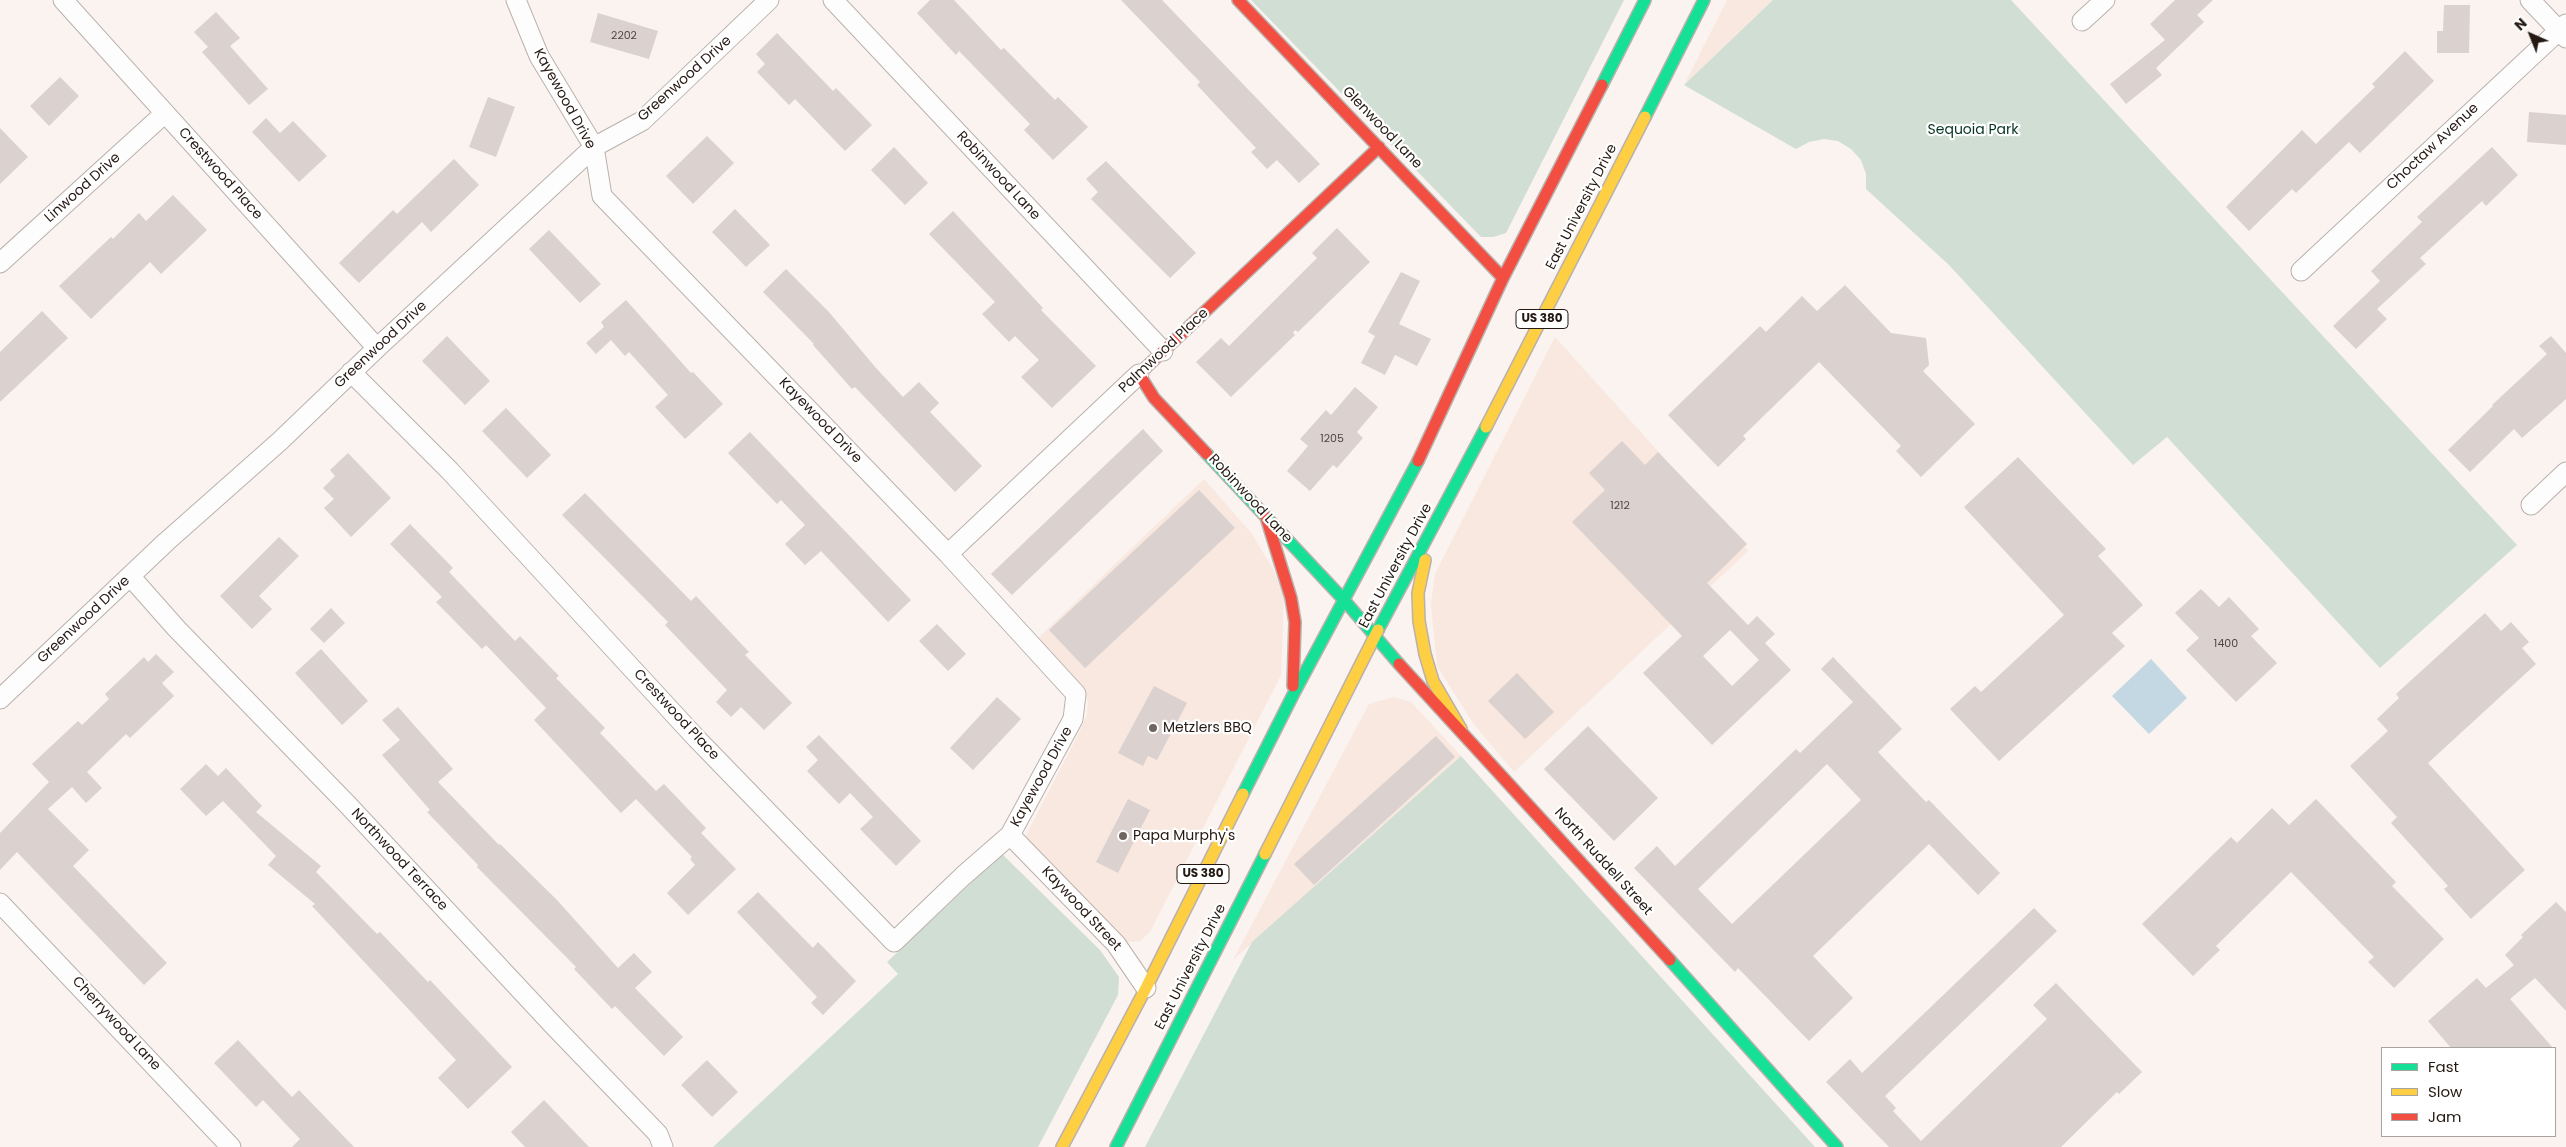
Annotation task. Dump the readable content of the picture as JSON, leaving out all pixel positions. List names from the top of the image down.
{
  "streets": {
    "main road": [
      "Glenwood Lane",
      "Robinwood Lane",
      "East University Drive",
      "US 380",
      "Palmwood Place",
      "North Ruddell Street"
    ],
    "street": [
      "Greenwood Drive",
      "Kayewood Drive",
      "Choctaw Avenue",
      "Crestwood Place",
      "Linwood Drive",
      "Northwood Terrace",
      "Kaywood Street",
      "Cherrywood Lane"
    ]
  },
  "crossings": [
    ["Greenwood Drive", "Kayewood Drive"],
    ["Greenwood Drive", "Crestwood Place"],
    ["Greenwood Drive", "Northwood Terrace"],
    ["Kayewood Drive", "Crestwood Place"],
    ["Kayewood Drive", "Palmwood Place"],
    ["Kayewood Drive", "Kaywood Street"],
    ["Glenwood Lane", "East University Drive"],
    ["Glenwood Lane", "Palmwood Place"],
    ["Crestwood Place", "Linwood Drive"],
    ["Crestwood Place", "Kaywood Street"],
    ["Robinwood Lane", "East University Drive"],
    ["Robinwood Lane", "Palmwood Place"],
    ["Robinwood Lane", "North Ruddell Street"],
    ["East University Drive", "North Ruddell Street"],
    ["East University Drive", "Kaywood Street"]
  ],
  "parks": ["Sequoia Park"],
  "places": ["Metzlers BBQ", "Papa Murphy's"],
  "house_numbers": [
    "2202",
    "1205",
    "1212",
    "1400"
  ],
  "legend": ["Fast", "Slow", "Jam"],
  "north": "top left"
}
